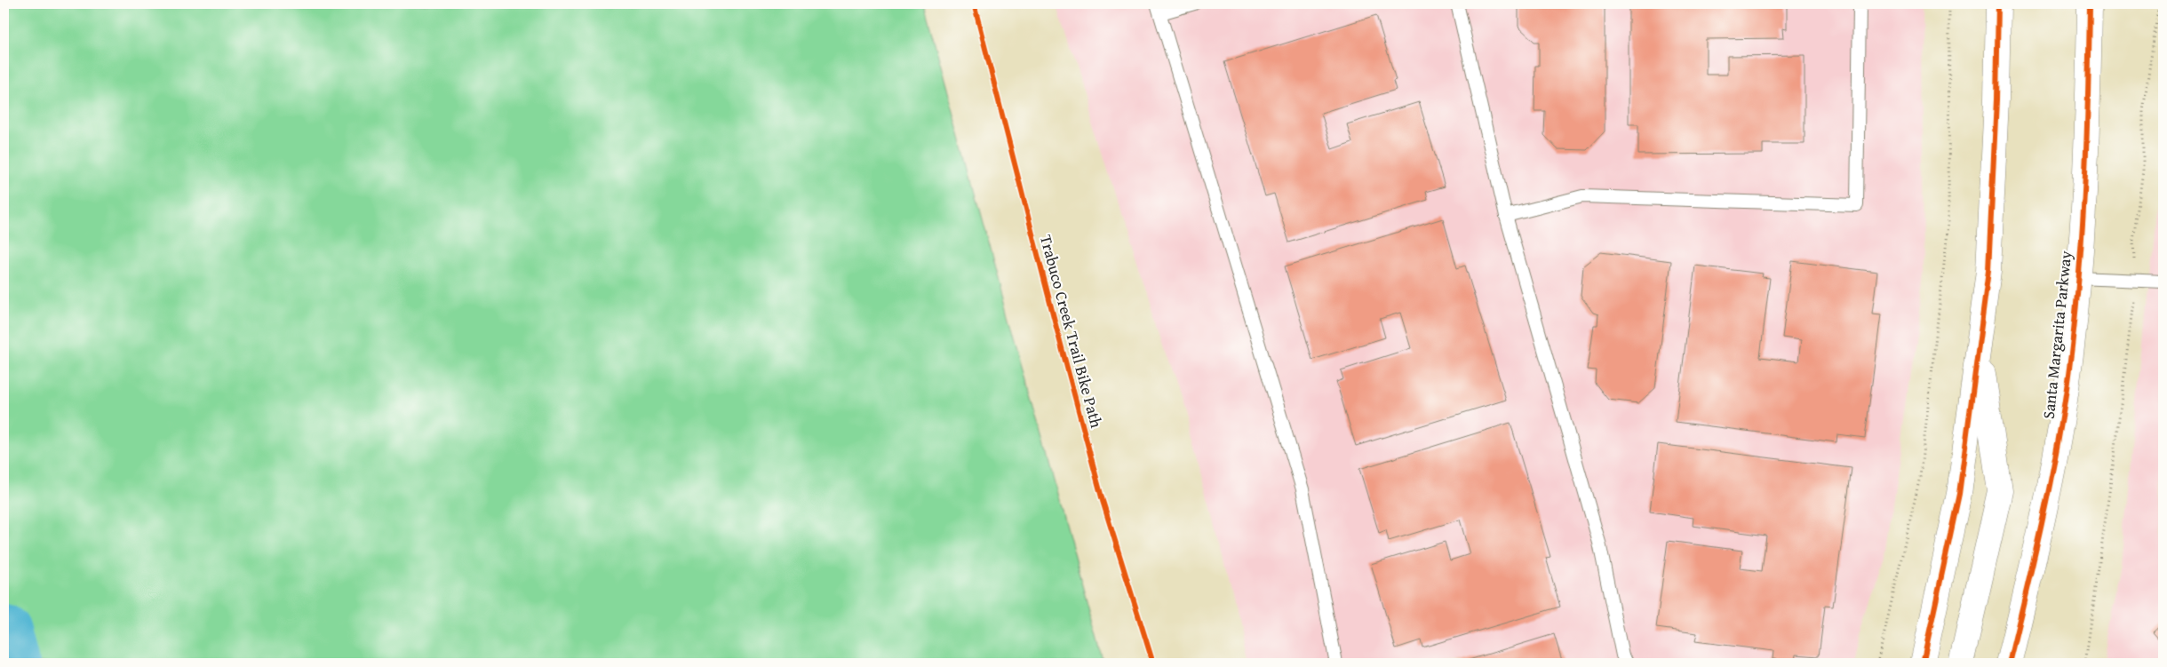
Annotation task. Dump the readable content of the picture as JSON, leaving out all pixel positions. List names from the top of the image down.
{
  "streets": {
    "main road": ["Santa Margarita Parkway"],
    "cycle path": ["Trabuco Creek Trail Bike Path"]
  }
}
